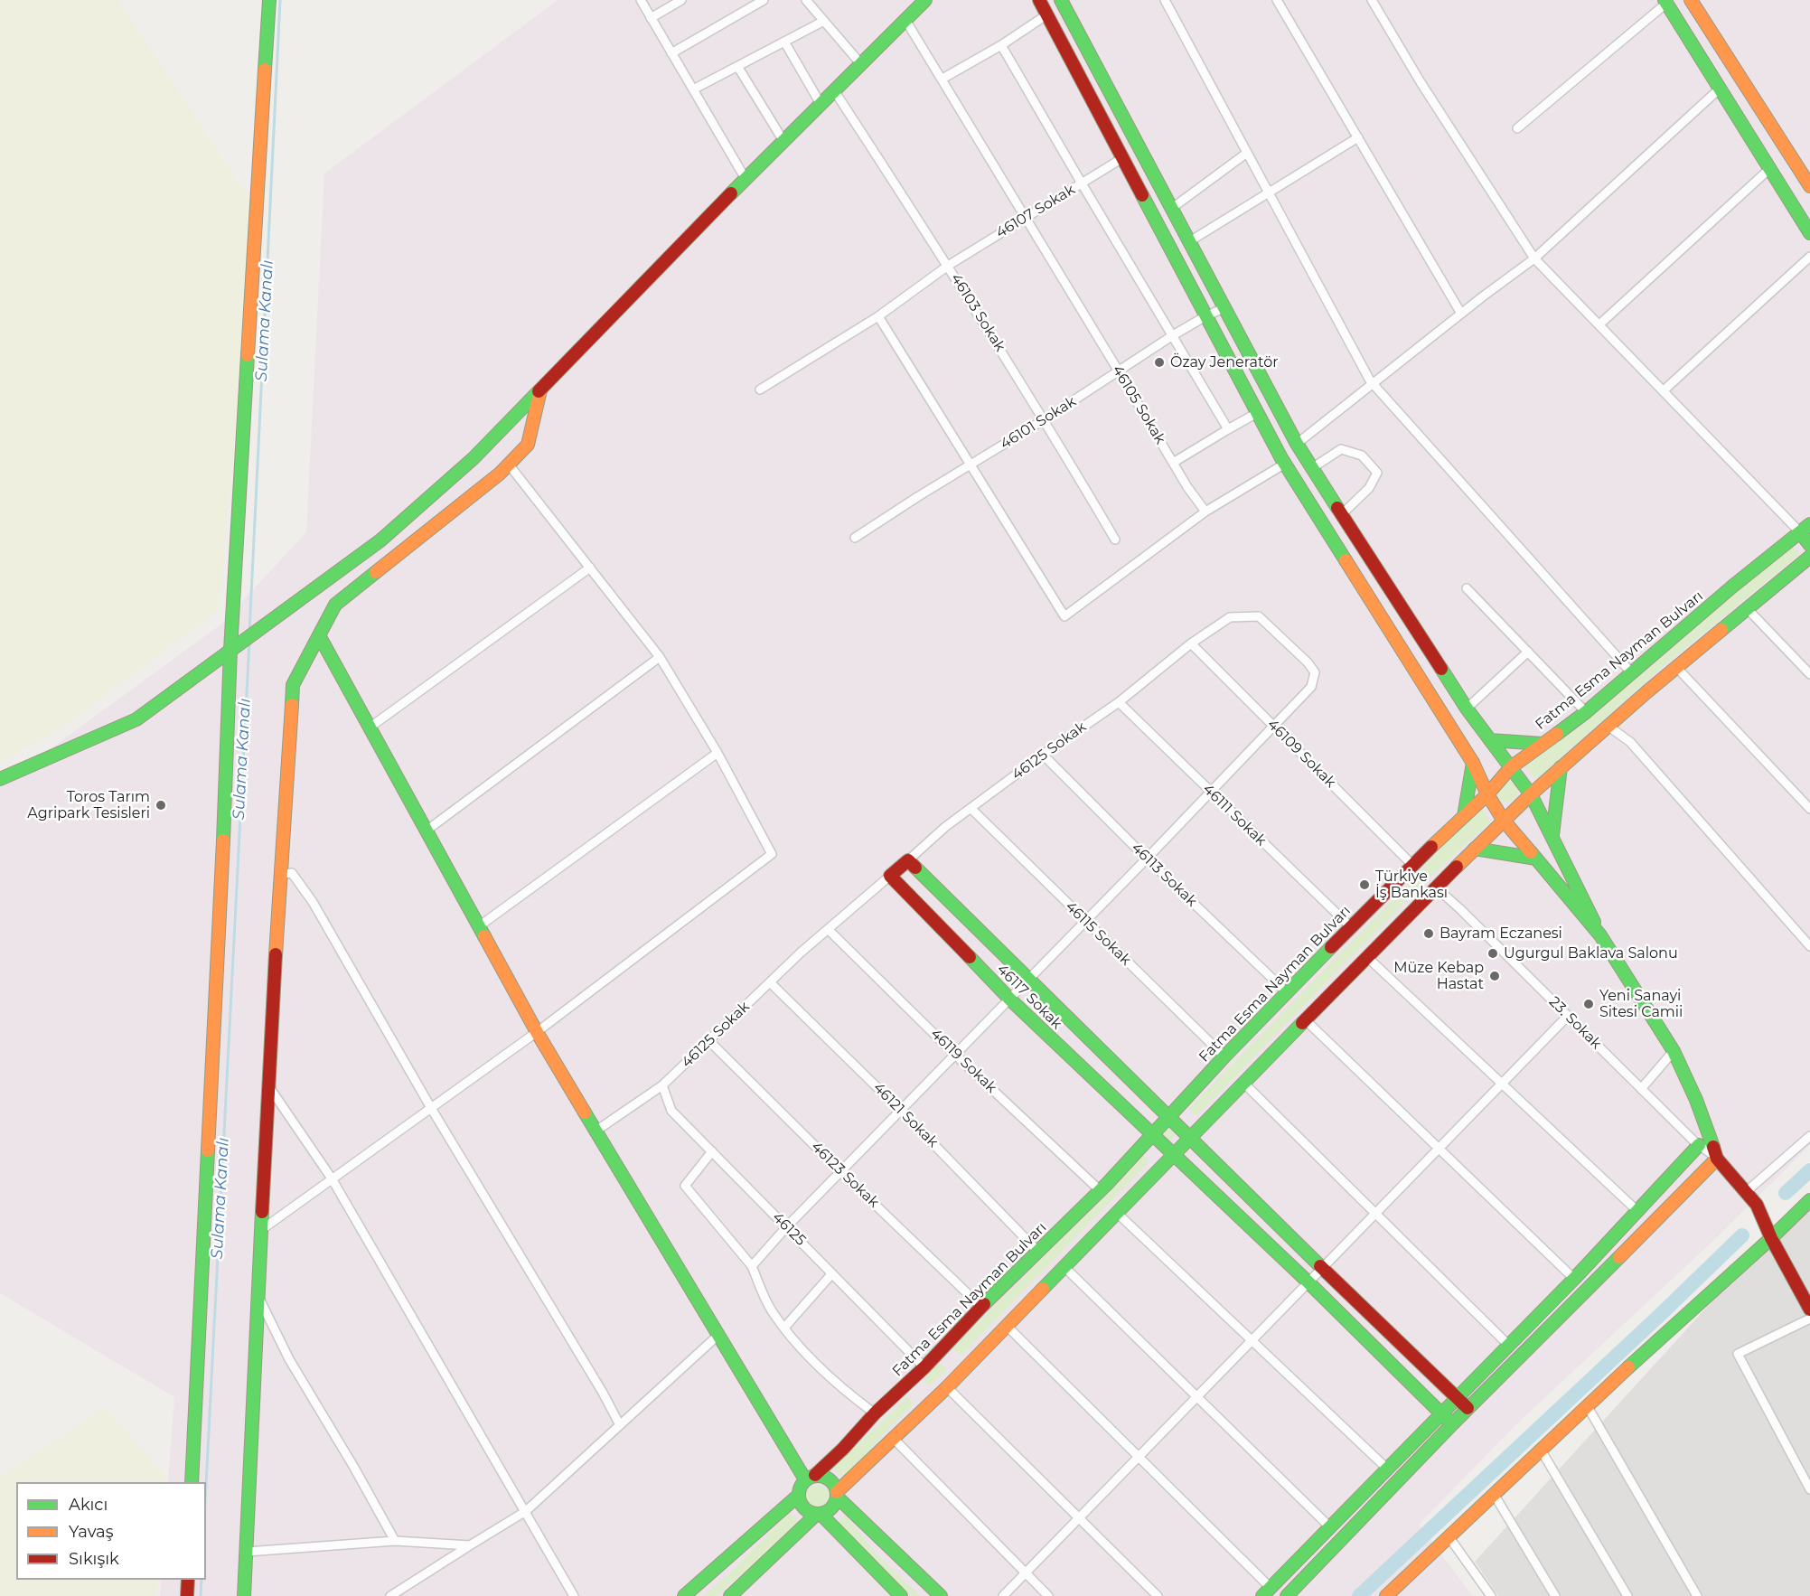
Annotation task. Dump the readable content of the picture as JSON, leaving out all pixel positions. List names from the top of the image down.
{
  "streets": {
    "street": [
      "46107 Sokak",
      "46103 Sokak",
      "46105 Sokak",
      "46101 Sokak",
      "Fatma Esma Nayman Bulvarı",
      "46125 Sokak",
      "46109 Sokak",
      "46111 Sokak",
      "46113 Sokak",
      "46115 Sokak",
      "46117 Sokak",
      "23. Sokak",
      "46119 Sokak",
      "46121 Sokak",
      "46123 Sokak",
      "46125"
    ]
  },
  "crossings": [
    ["46107 Sokak", "46103 Sokak"],
    ["46107 Sokak", "46105 Sokak"],
    ["46103 Sokak", "46101 Sokak"],
    ["46105 Sokak", "46101 Sokak"],
    ["Fatma Esma Nayman Bulvarı", "46109 Sokak"],
    ["Fatma Esma Nayman Bulvarı", "46111 Sokak"],
    ["Fatma Esma Nayman Bulvarı", "46113 Sokak"],
    ["Fatma Esma Nayman Bulvarı", "46115 Sokak"],
    ["Fatma Esma Nayman Bulvarı", "46117 Sokak"],
    ["Fatma Esma Nayman Bulvarı", "46119 Sokak"],
    ["Fatma Esma Nayman Bulvarı", "46121 Sokak"],
    ["Fatma Esma Nayman Bulvarı", "46123 Sokak"],
    ["Fatma Esma Nayman Bulvarı", "46125"],
    ["46125 Sokak", "46109 Sokak"],
    ["46125 Sokak", "46111 Sokak"],
    ["46125 Sokak", "46113 Sokak"],
    ["46125 Sokak", "46115 Sokak"],
    ["46125 Sokak", "46117 Sokak"],
    ["46125 Sokak", "46119 Sokak"],
    ["46125 Sokak", "46121 Sokak"],
    ["46125 Sokak", "46123 Sokak"],
    ["46125 Sokak", "46125"]
  ],
  "water": ["Sulama Kanalı"],
  "places": [
    "Özay Jeneratör",
    "Toros Tarım Agripark Tesisleri",
    "Türkiye İş Bankası",
    "Bayram Eczanesi",
    "Ugurgul Baklava Salonu",
    "Müze Kebap Hastat",
    "Yeni Sanayi Sitesi Camii"
  ],
  "legend": ["Akıcı", "Yavaş", "Sıkışık"]
}
